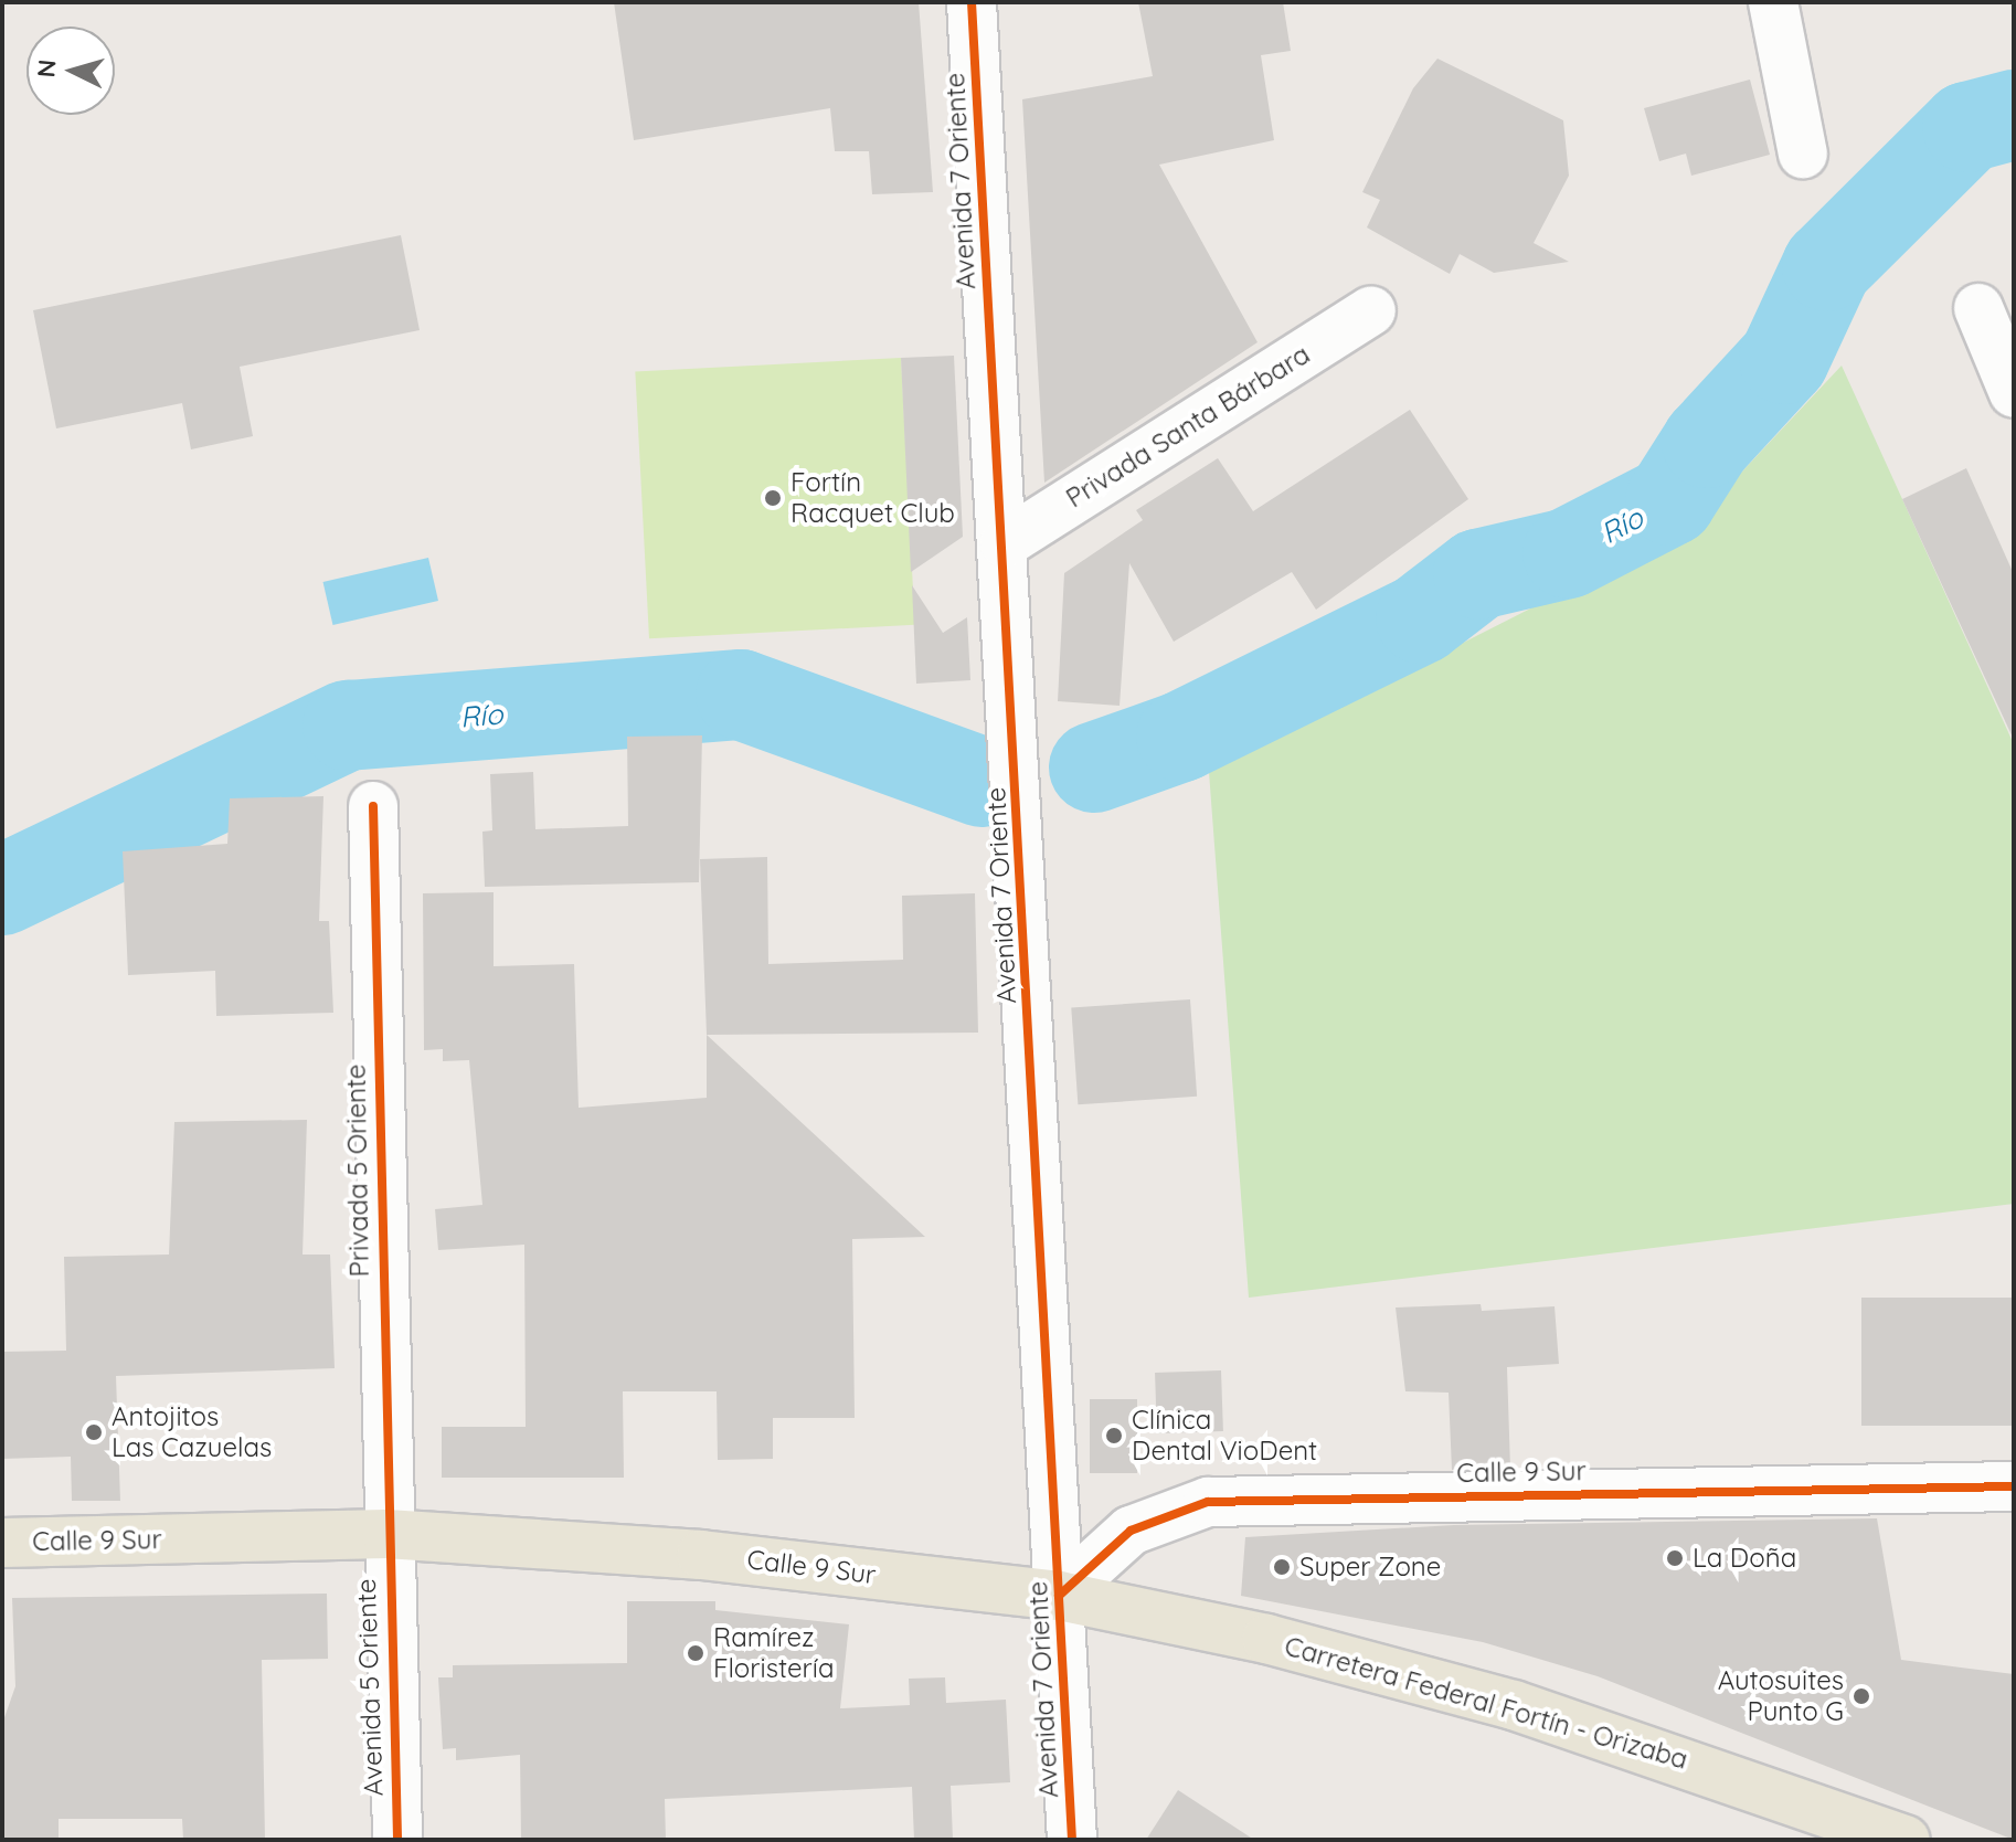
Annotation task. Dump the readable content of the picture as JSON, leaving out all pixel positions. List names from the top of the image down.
{
  "streets": {
    "main road": ["Calle 9 Sur", "Carretera Federal Fortín - Orizaba"],
    "street": [
      "Avenida 7 Oriente",
      "Privada Santa Bárbara",
      "Privada 5 Oriente",
      "Avenida 5 Oriente"
    ]
  },
  "crossings": [
    ["Avenida 7 Oriente", "Privada Santa Bárbara"],
    ["Avenida 7 Oriente", "Calle 9 Sur"],
    ["Avenida 7 Oriente", "Carretera Federal Fortín - Orizaba"],
    ["Privada 5 Oriente", "Calle 9 Sur"],
    ["Privada 5 Oriente", "Avenida 5 Oriente"],
    ["Calle 9 Sur", "Avenida 5 Oriente"],
    ["Calle 9 Sur", "Carretera Federal Fortín - Orizaba"]
  ],
  "water": ["Río"],
  "places": [
    "Fortín Racquet Club",
    "Antojitos Las Cazuelas",
    "Clínica Dental VioDent",
    "La Doña",
    "Super Zone",
    "Ramírez Floristería",
    "Autosuites Punto G"
  ],
  "north": "left"
}
